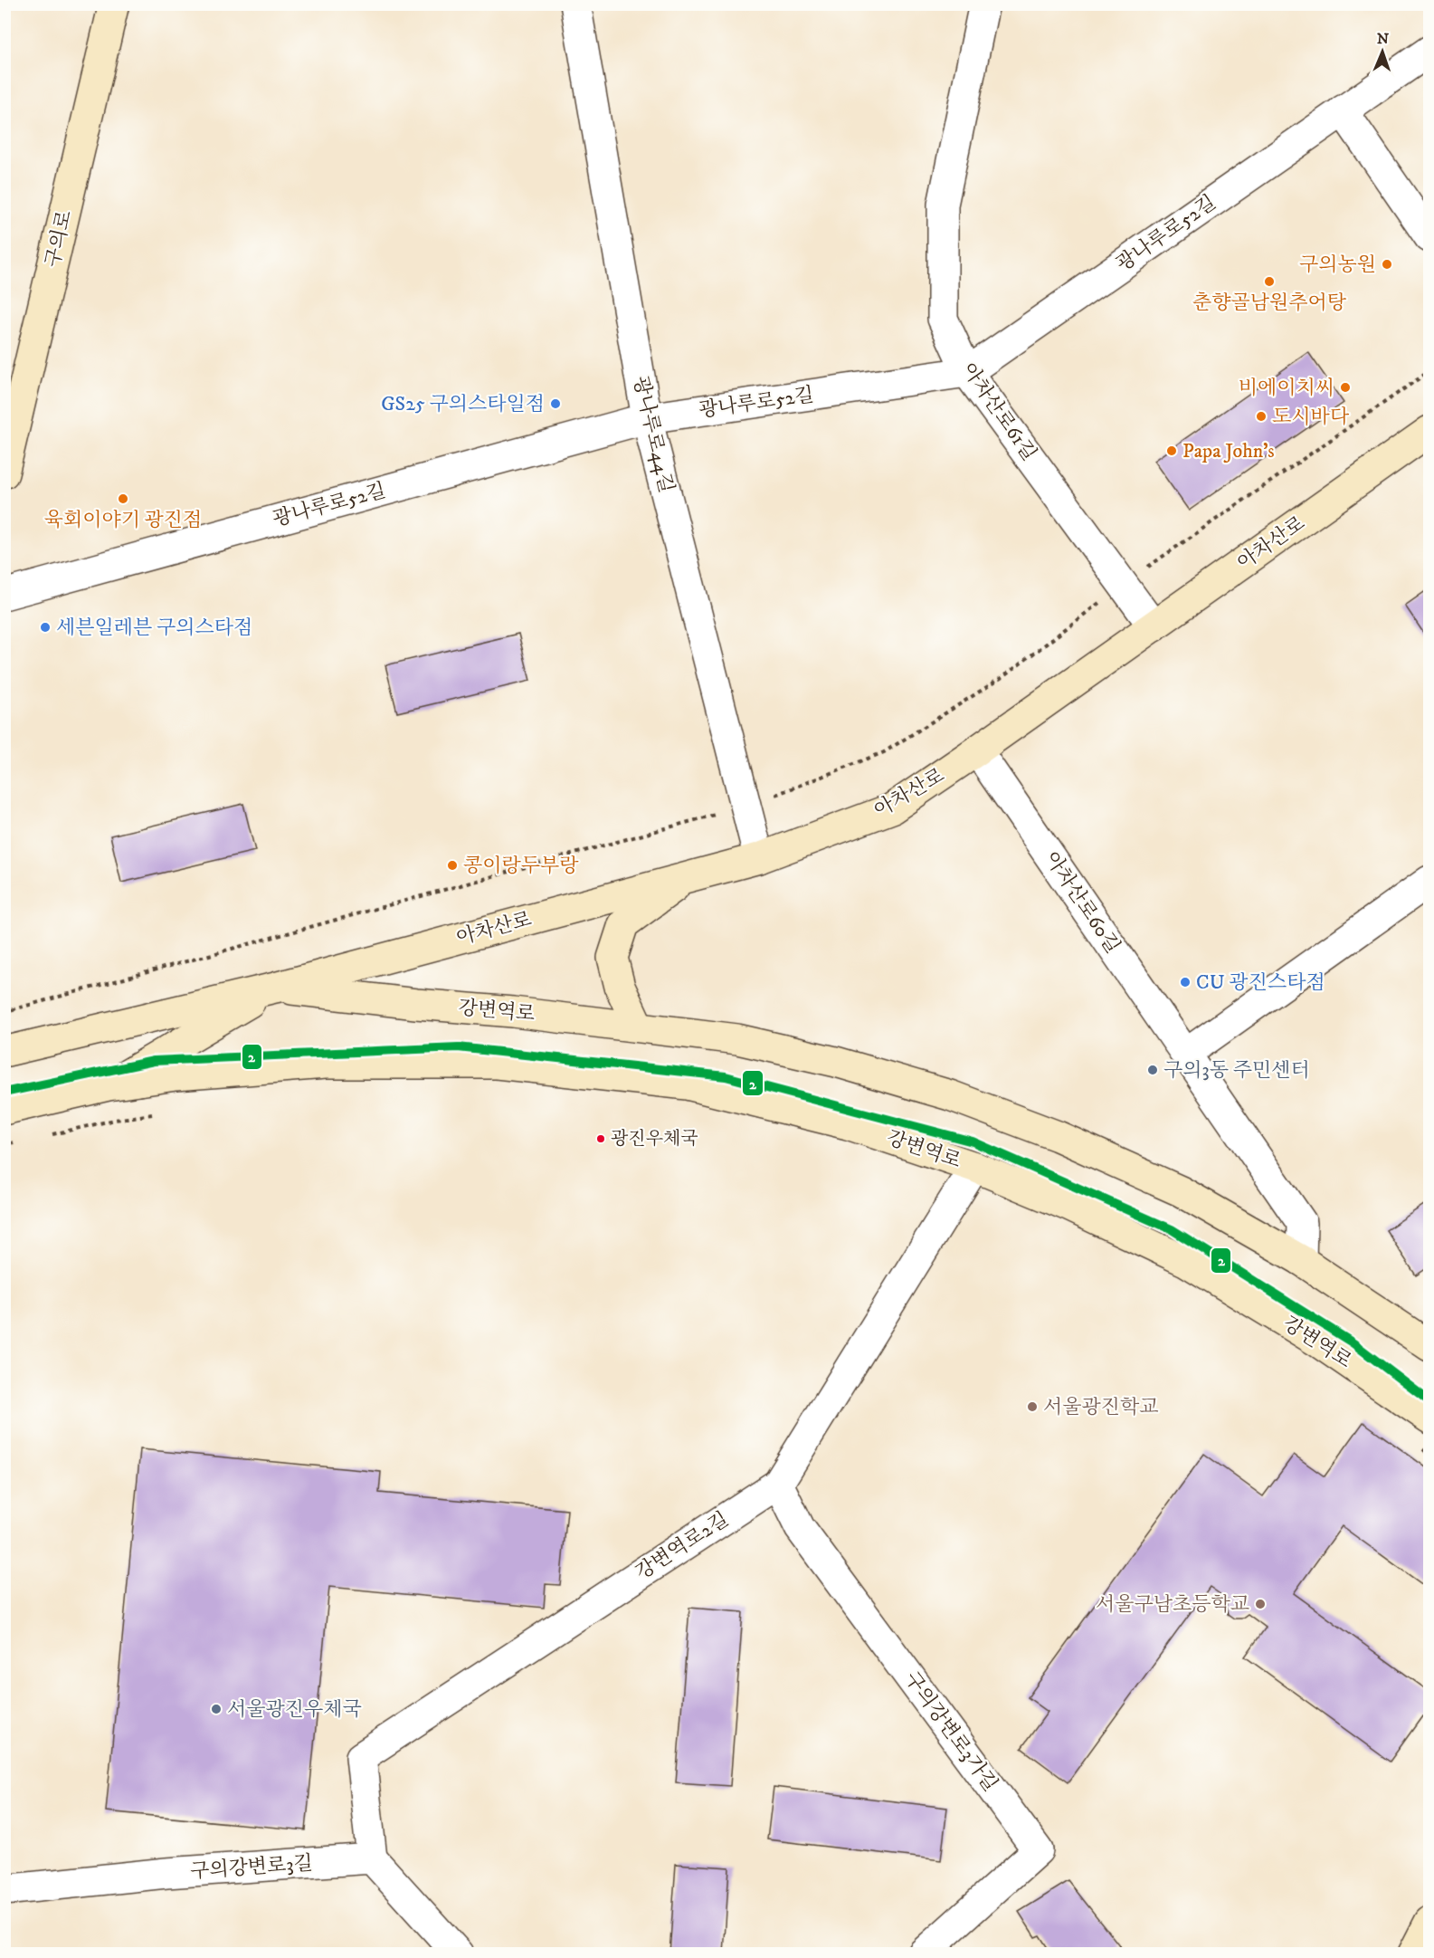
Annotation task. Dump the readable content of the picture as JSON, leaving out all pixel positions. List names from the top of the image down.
{
  "streets": {
    "main road": ["구의로", "아차산로", "강변역로"],
    "street": [
      "광나루로52길",
      "아차산로61길",
      "광나루로44길",
      "아차산로60길",
      "강변역로2길",
      "구의강변로3가길",
      "구의강변로3길"
    ]
  },
  "crossings": [
    ["광나루로52길", "아차산로61길"],
    ["광나루로52길", "광나루로44길"],
    ["아차산로61길", "아차산로"],
    ["광나루로44길", "아차산로"],
    ["아차산로", "아차산로60길"],
    ["아차산로", "강변역로"],
    ["아차산로60길", "강변역로"],
    ["강변역로", "강변역로2길"],
    ["강변역로2길", "구의강변로3가길"],
    ["강변역로2길", "구의강변로3길"]
  ],
  "places": [
    "구의농원",
    "춘향골남원추어탕",
    "비에이치씨",
    "GS25 구의스타일점",
    "도시바다",
    "Papa John's",
    "육회이야기 광진점",
    "세븐일레븐 구의스타점",
    "콩이랑두부랑",
    "CU 광진스타점",
    "구의3동 주민센터",
    "광진우체국",
    "서울광진학교",
    "서울구남초등학교",
    "서울광진우체국"
  ],
  "lines": ["transit line 2"],
  "north": "top"
}
